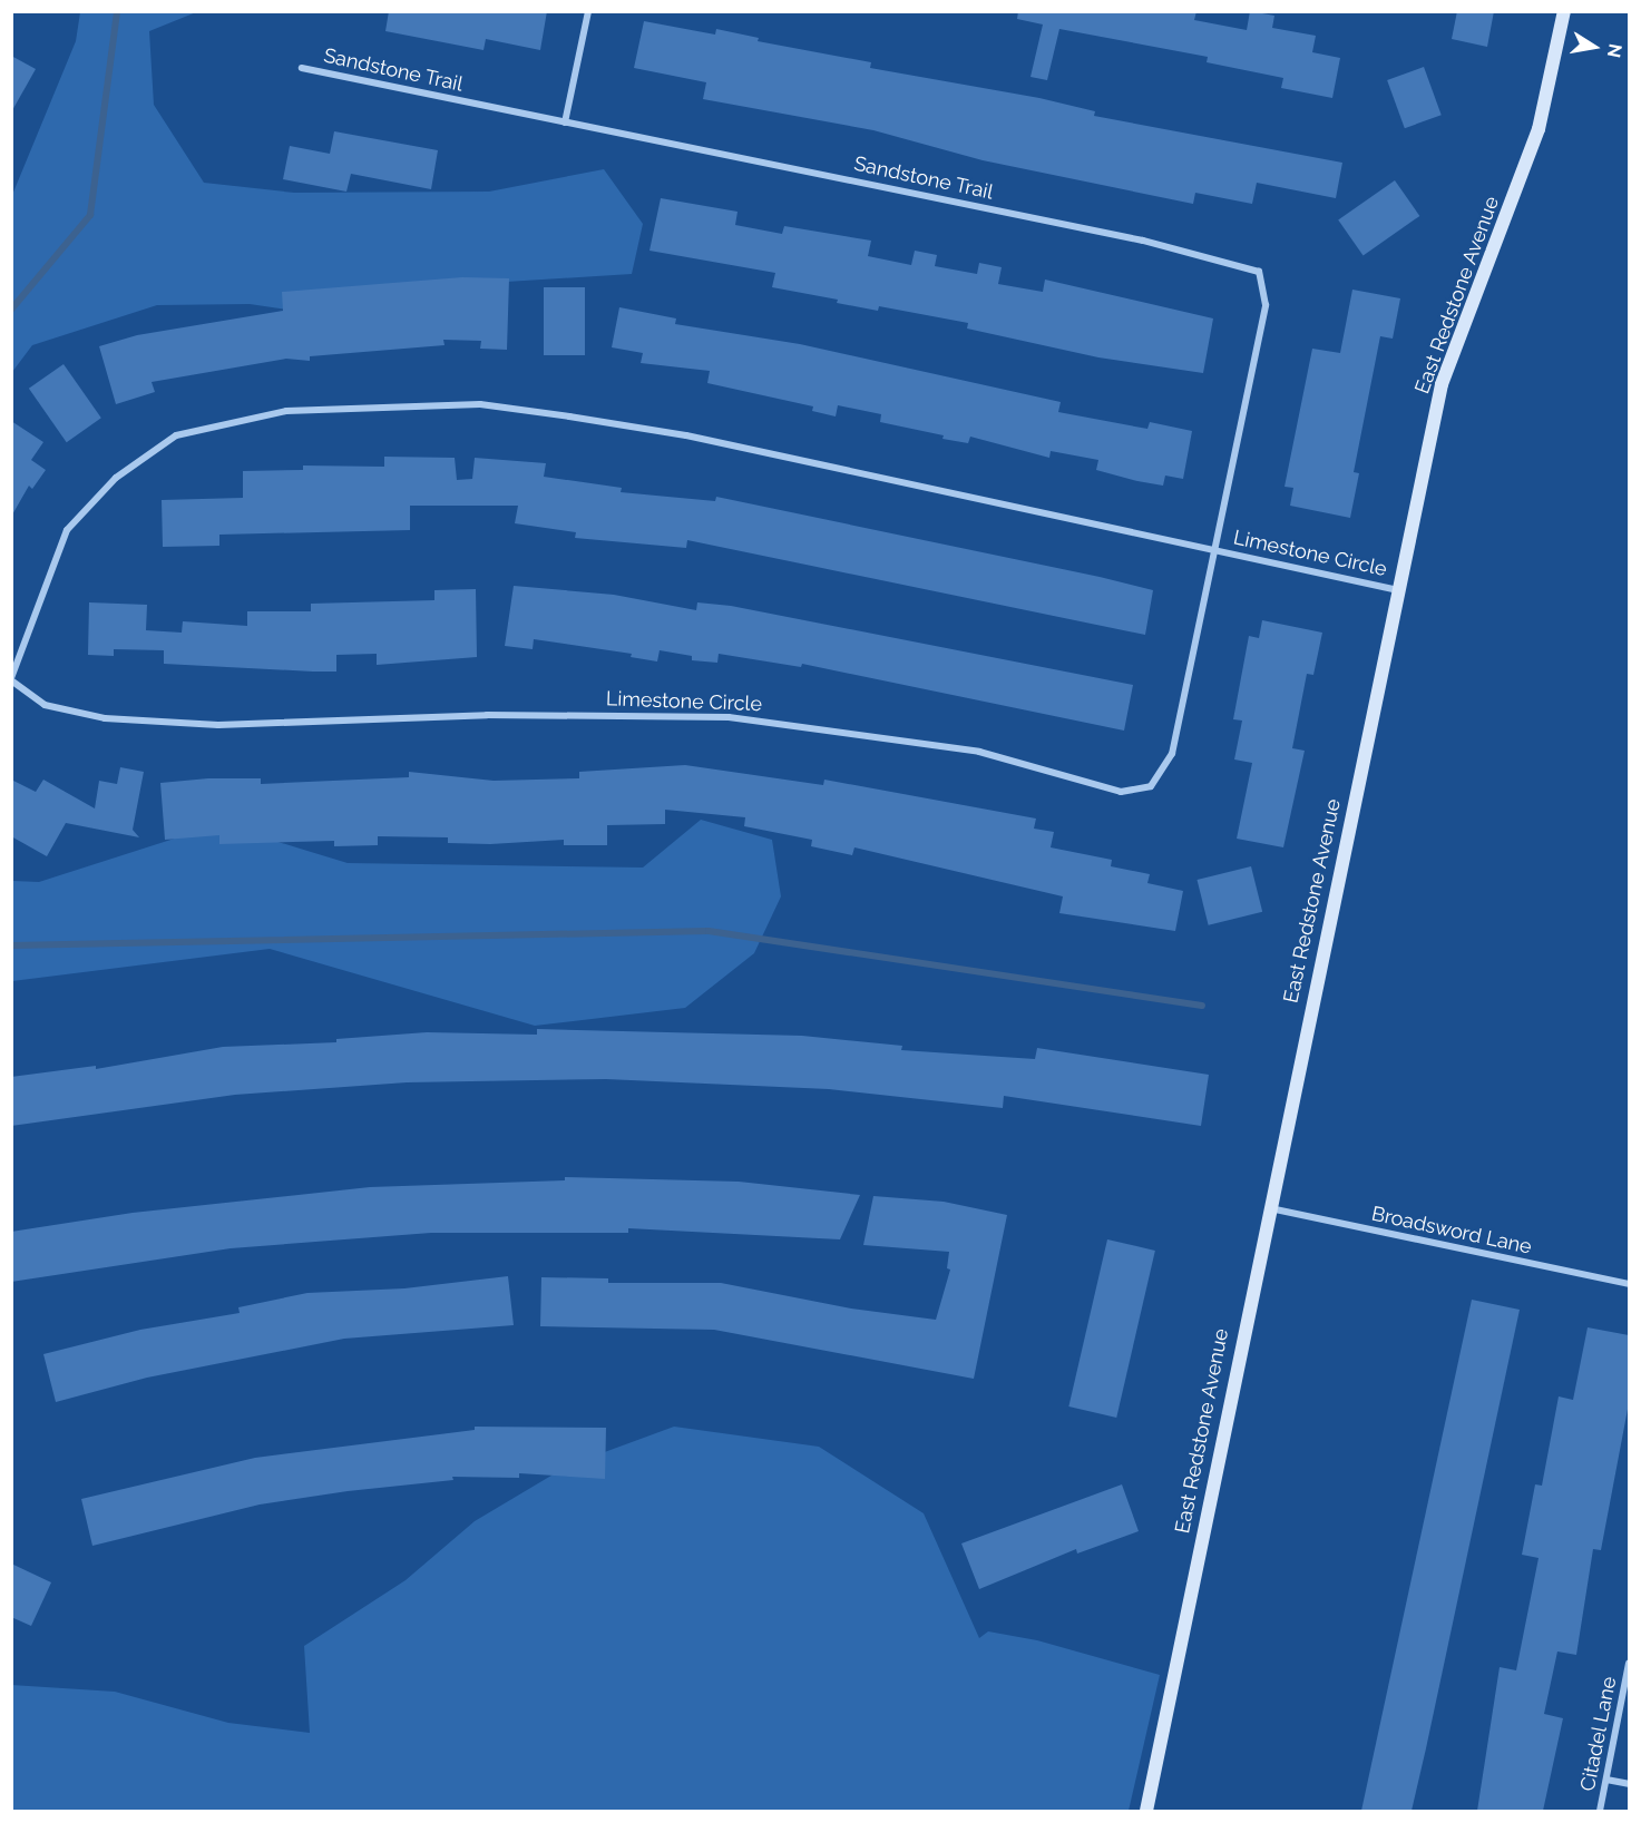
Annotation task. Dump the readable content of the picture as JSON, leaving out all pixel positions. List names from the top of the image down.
{
  "streets": {
    "street": [
      "Sandstone Trail",
      "East Redstone Avenue",
      "Limestone Circle",
      "Broadsword Lane",
      "Citadel Lane"
    ]
  },
  "crossings": [
    ["Sandstone Trail", "Limestone Circle"],
    ["East Redstone Avenue", "Limestone Circle"],
    ["East Redstone Avenue", "Broadsword Lane"]
  ],
  "north": "right"
}
